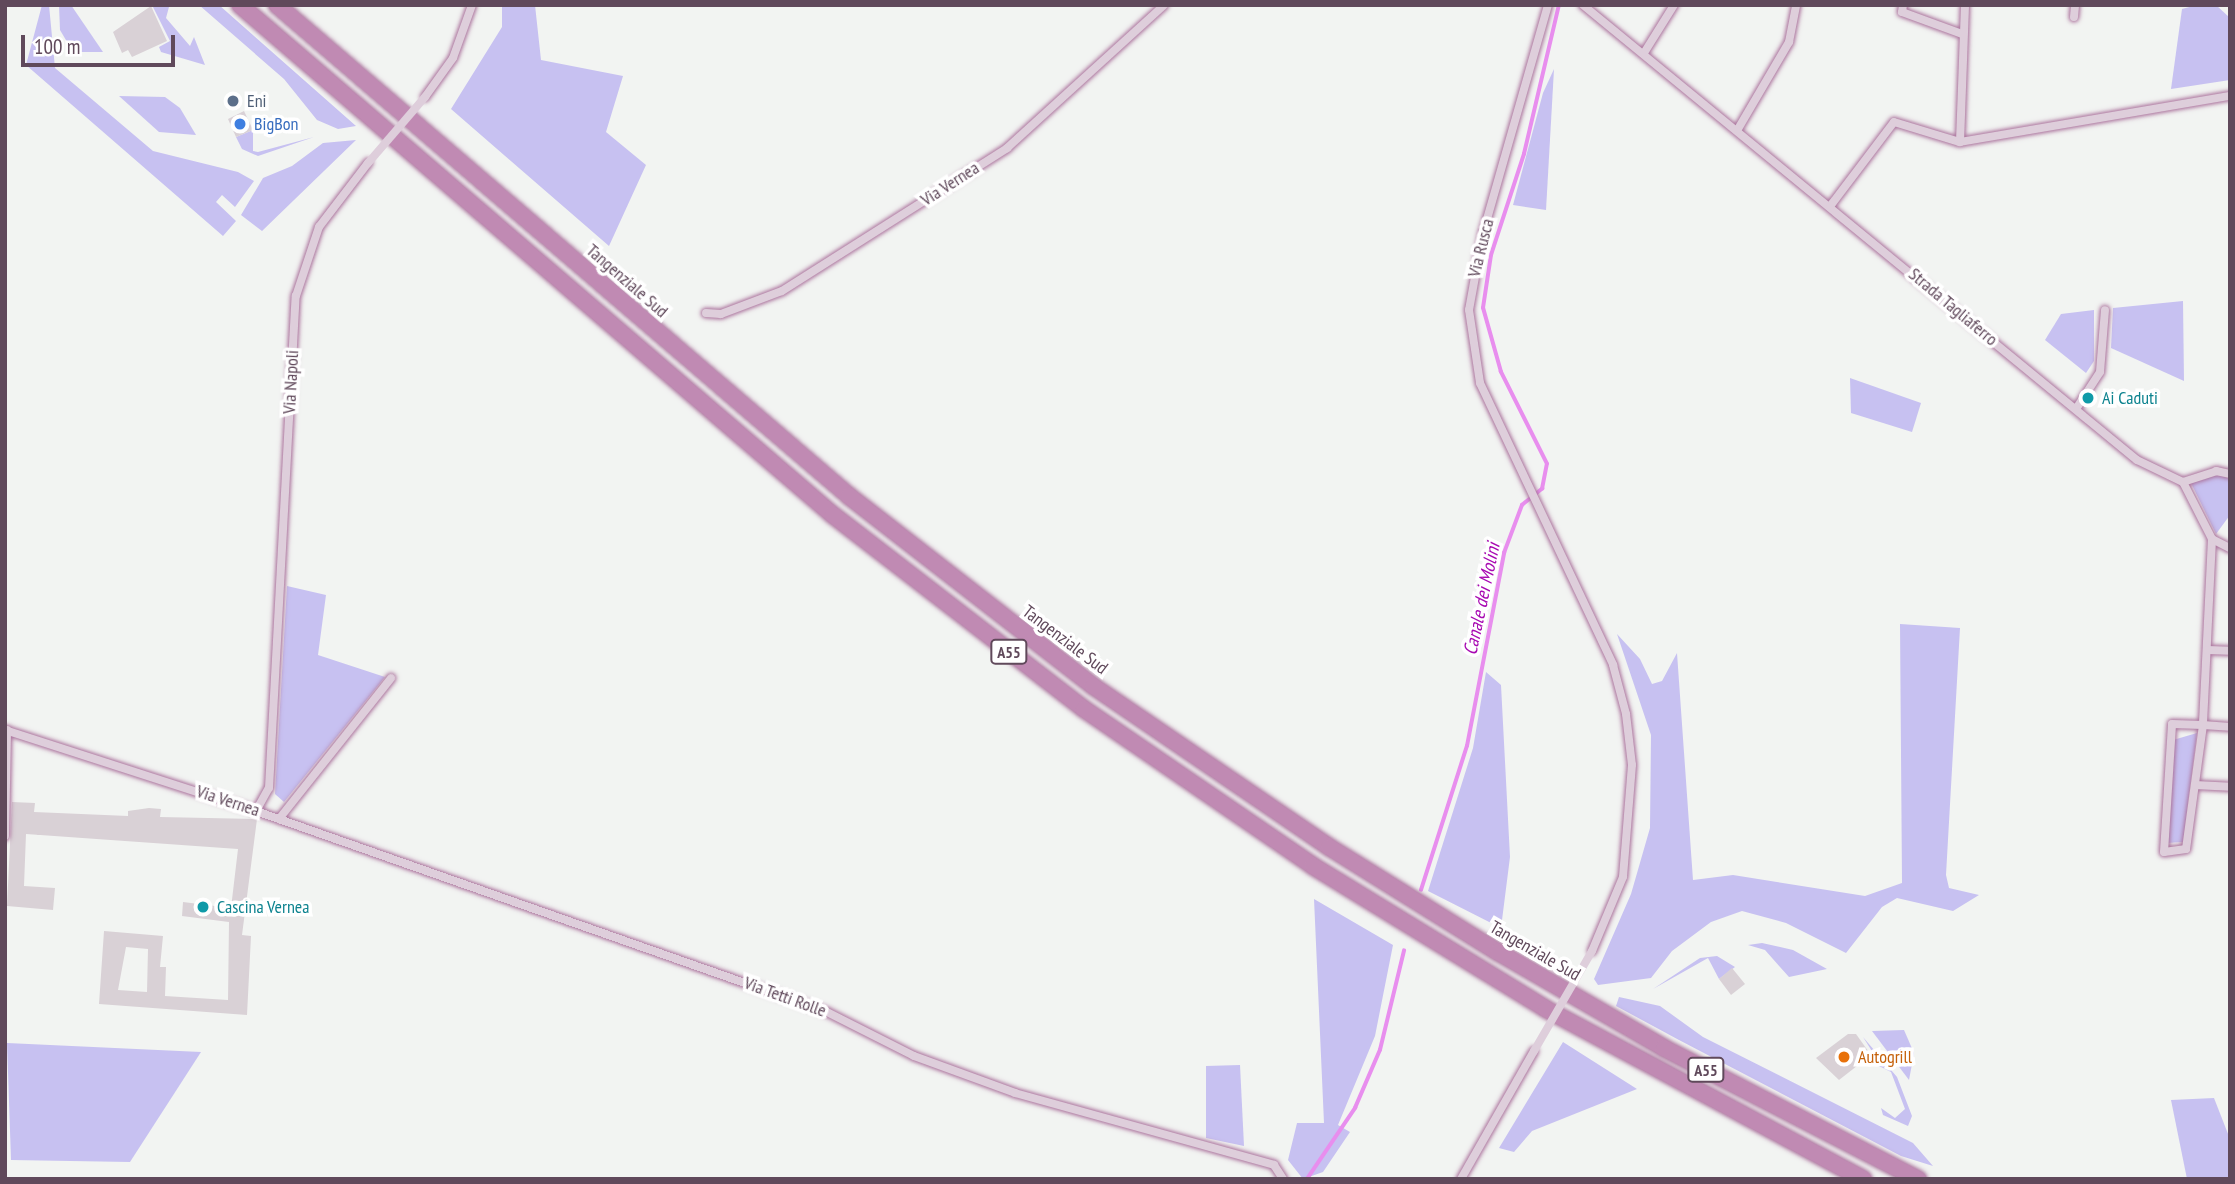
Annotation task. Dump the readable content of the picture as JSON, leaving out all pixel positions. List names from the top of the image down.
{
  "streets": {
    "highway": ["Tangenziale Sud", "A55"],
    "street": [
      "Via Vernea",
      "Via Rusca",
      "Strada Tagliaferro",
      "Via Napoli",
      "Via Tetti Rolle"
    ]
  },
  "crossings": [
    ["Via Vernea", "Via Napoli"],
    ["Via Vernea", "Via Tetti Rolle"]
  ],
  "water": ["Canale dei Molini"],
  "places": [
    "Eni",
    "BigBon",
    "Ai Caduti",
    "Cascina Vernea",
    "Autogrill"
  ],
  "scale_bar": "100 m"
}
